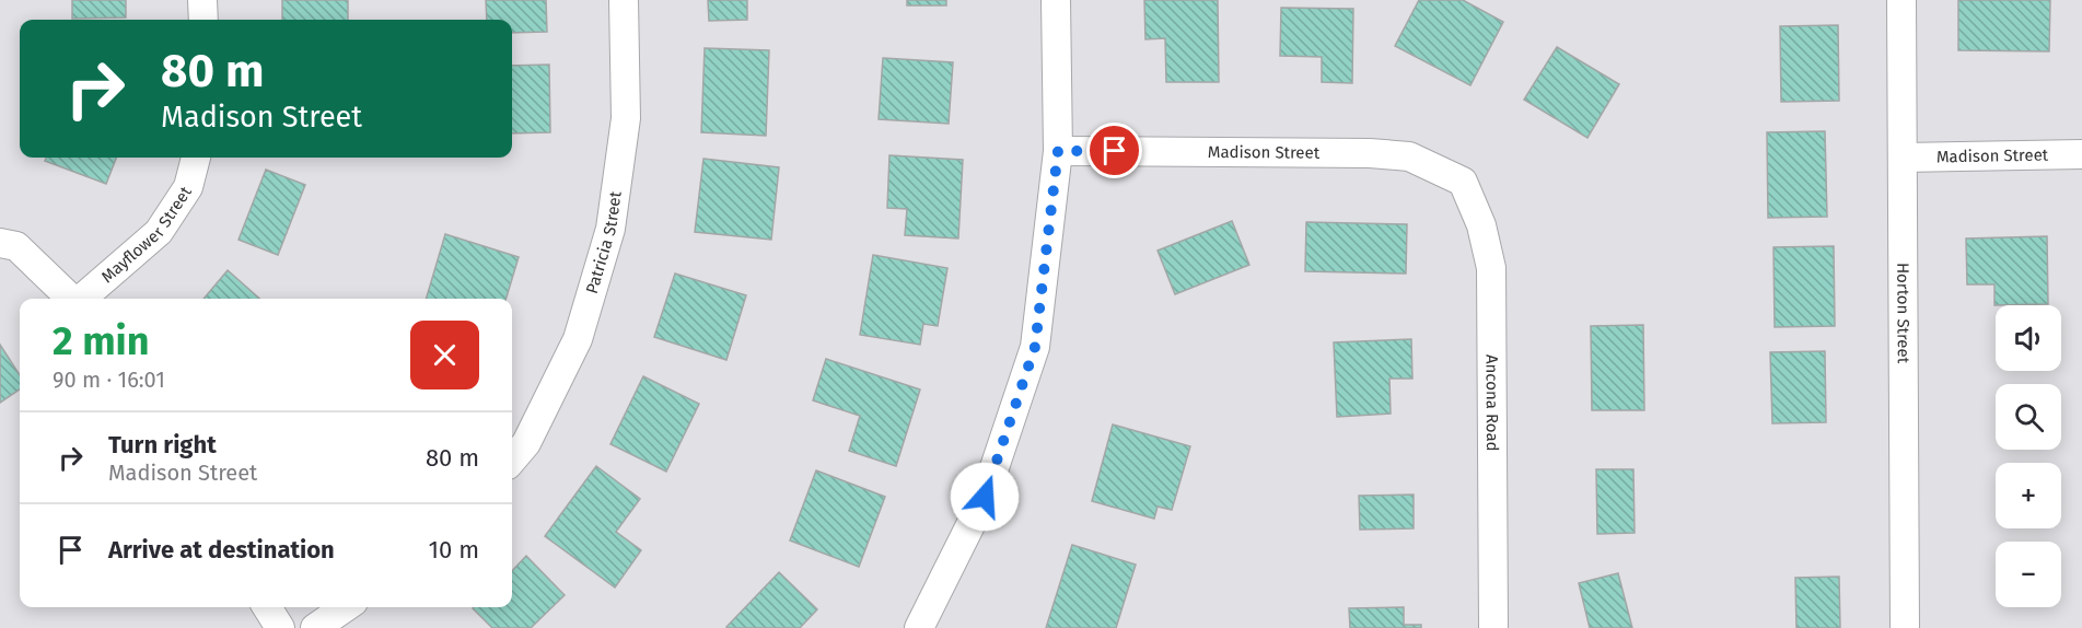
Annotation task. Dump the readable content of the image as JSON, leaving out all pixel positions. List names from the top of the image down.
{
  "streets": {
    "street": [
      "Madison Street",
      "Mayflower Street",
      "Patricia Street",
      "Horton Street",
      "Ancona Road"
    ]
  },
  "crossings": [
    ["Madison Street", "Horton Street"],
    ["Madison Street", "Ancona Road"]
  ],
  "page": {
    "turn": ["80 m", "Madison Street"],
    "heading": ["2 min", "90 m · 16:01"],
    "map_buttons": ["+", "−"],
    "list": [
      {
        "name": "Turn right",
        "note": "Madison Street",
        "value": "80 m"
      },
      {
        "name": "Arrive at destination",
        "value": "10 m"
      }
    ]
  }
}
